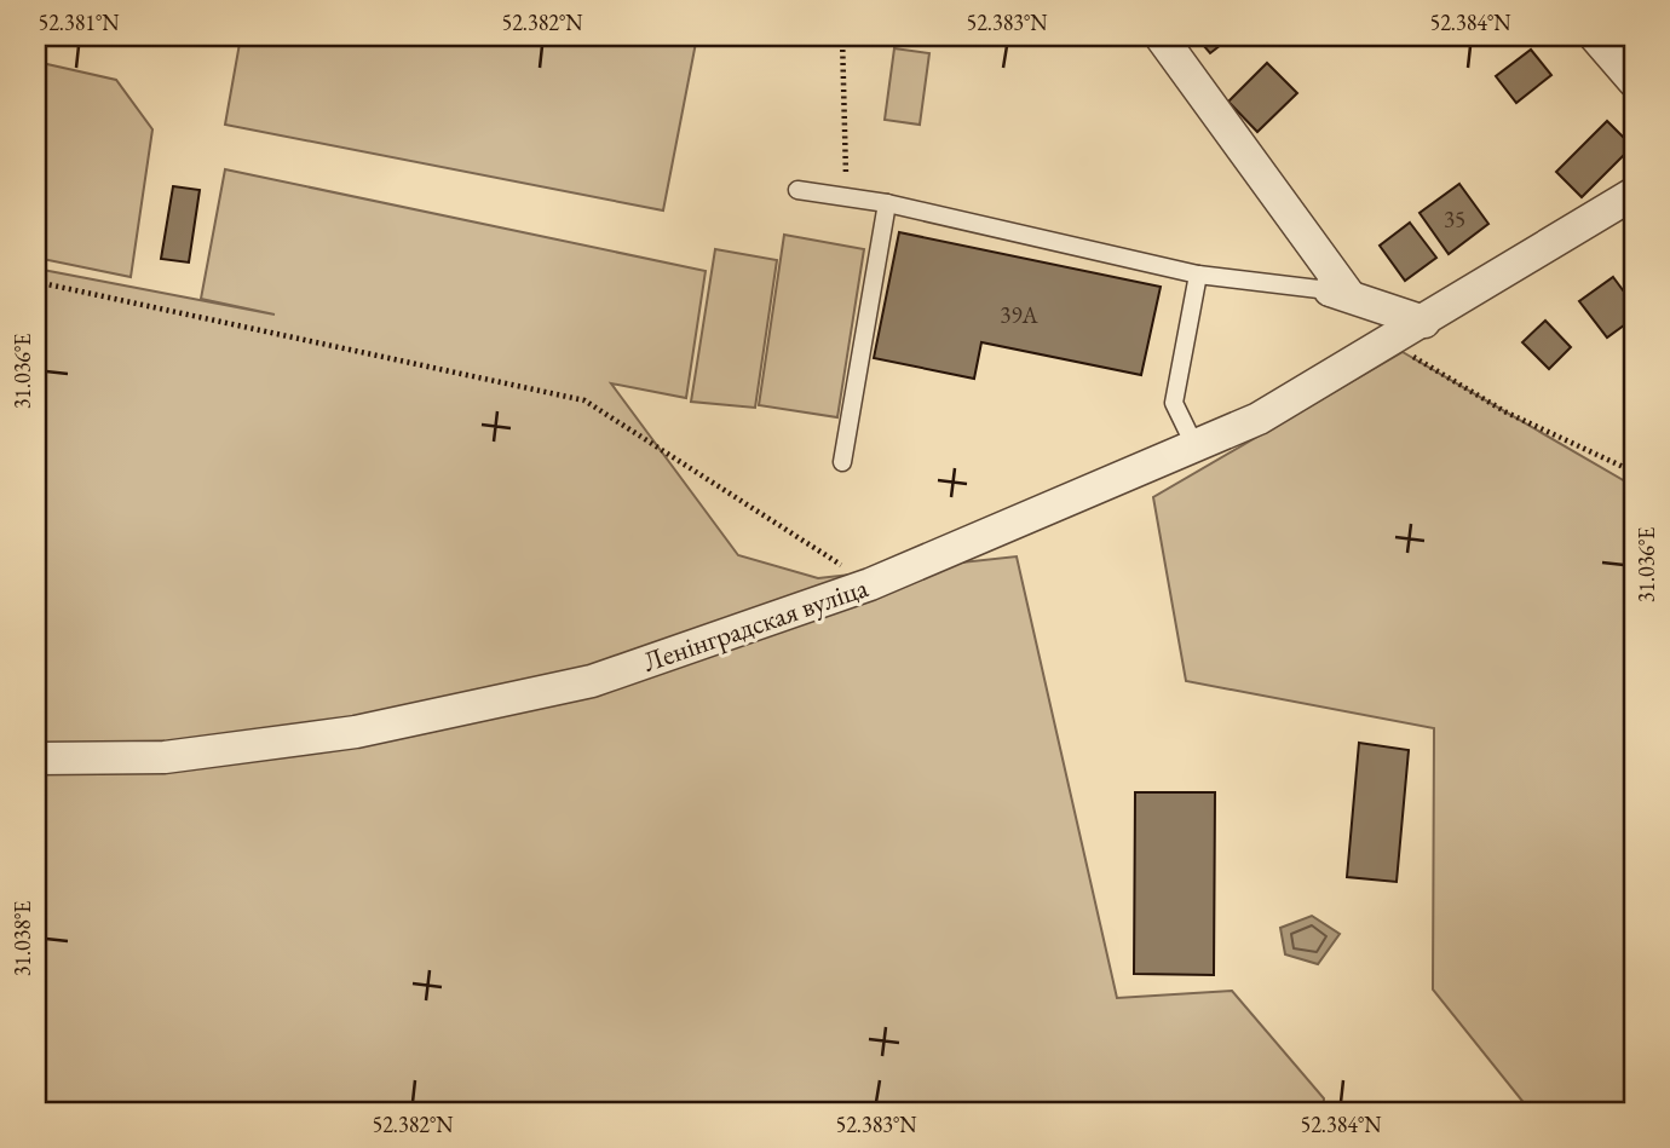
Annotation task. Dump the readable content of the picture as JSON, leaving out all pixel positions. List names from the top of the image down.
{
  "streets": {
    "street": ["Ленінградская вуліца"]
  },
  "house_numbers": ["35", "39А"],
  "coordinates": [
    "52.381°N",
    "52.382°N",
    "52.383°N",
    "52.384°N",
    "31.036°E",
    "31.038°E"
  ]
}
